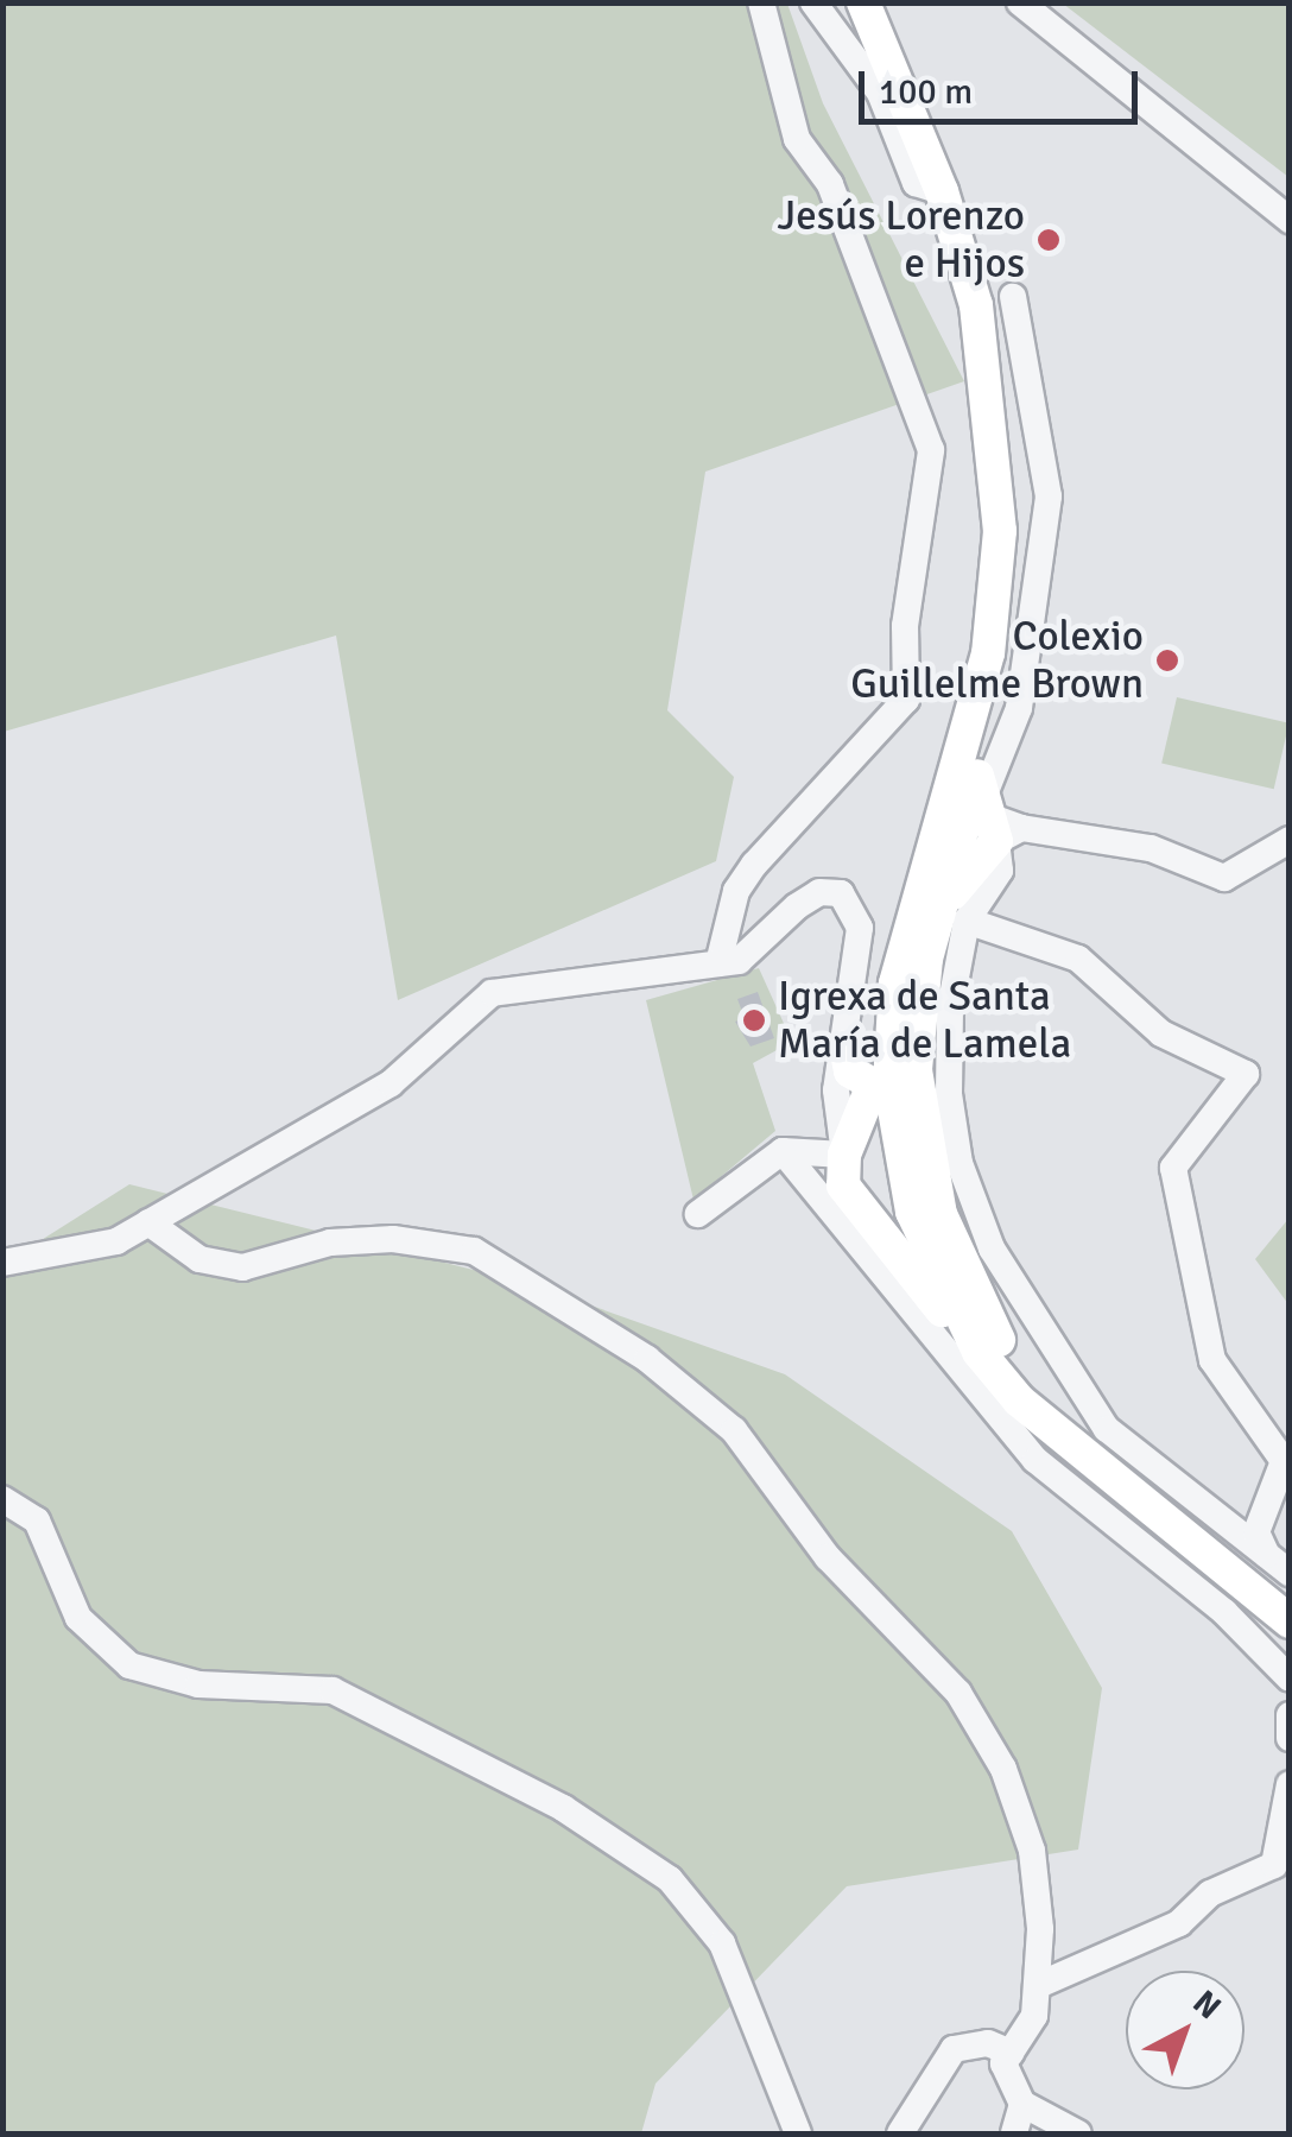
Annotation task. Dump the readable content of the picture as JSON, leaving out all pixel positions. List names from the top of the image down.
{
  "places": ["Jesús Lorenzo e Hijos", "Colexio Guillelme Brown", "Igrexa de Santa María de Lamela"],
  "scale_bar": "100 m",
  "north": "top right"
}
